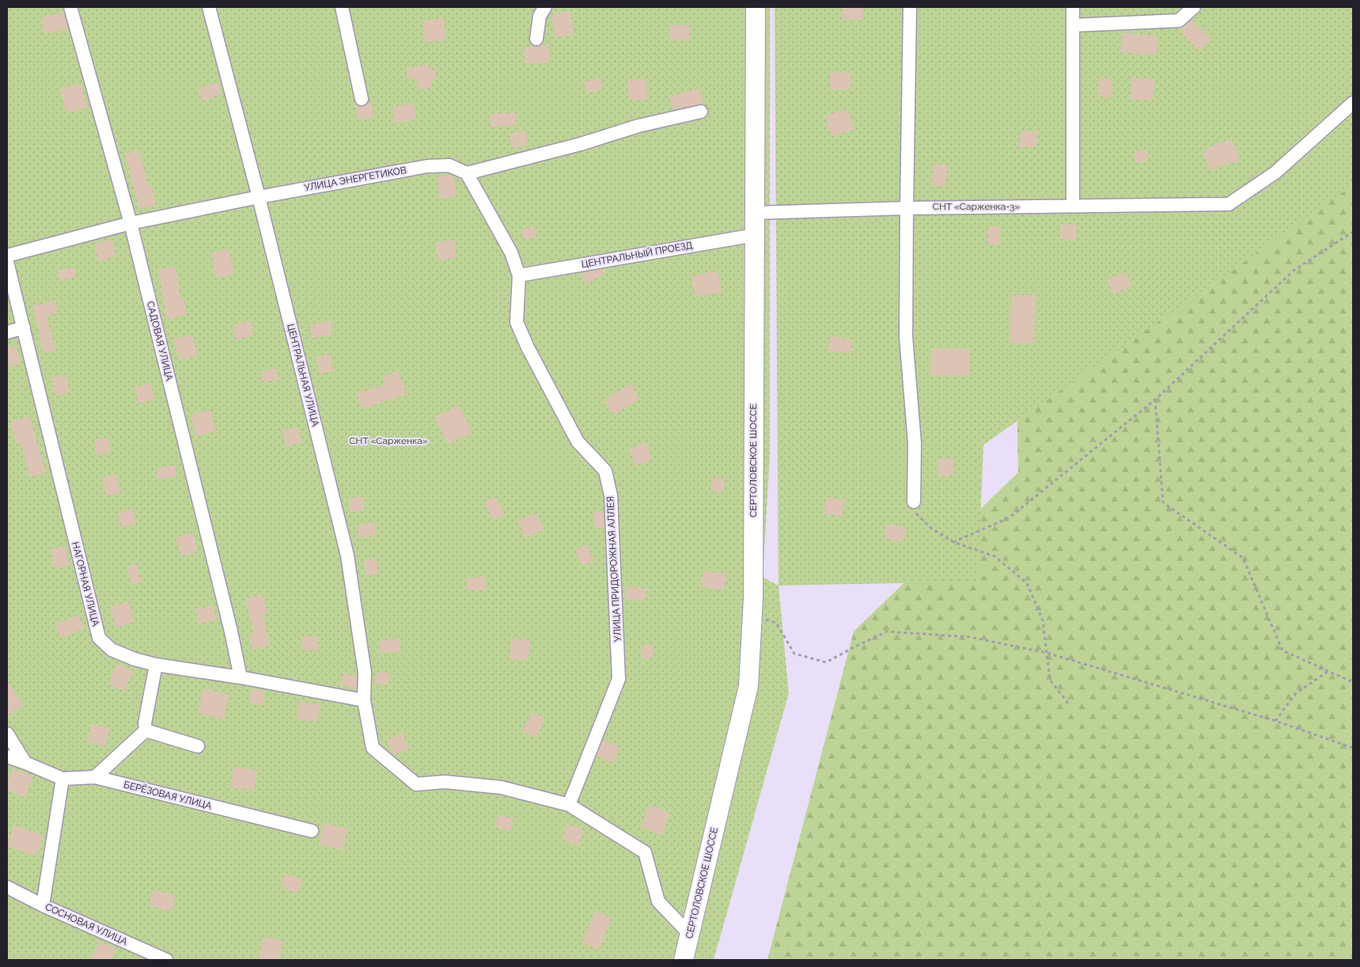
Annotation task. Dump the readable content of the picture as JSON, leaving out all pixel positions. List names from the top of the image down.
{
  "streets": {
    "main road": ["СЕРТОЛОВСКОЕ ШОССЕ"],
    "street": [
      "УЛИЦА ЭНЕРГЕТИКОВ",
      "ЦЕНТРАЛЬНЫЙ ПРОЕЗД",
      "САДОВАЯ УЛИЦА",
      "ЦЕНТРАЛЬНАЯ УЛИЦА",
      "УЛИЦА ПРИДОРОЖНАЯ АЛЛЕЯ",
      "НАГОРНАЯ УЛИЦА",
      "БЕРЁЗОВАЯ УЛИЦА",
      "СОСНОВАЯ УЛИЦА"
    ]
  },
  "crossings": [
    ["УЛИЦА ЭНЕРГЕТИКОВ", "САДОВАЯ УЛИЦА"],
    ["УЛИЦА ЭНЕРГЕТИКОВ", "ЦЕНТРАЛЬНАЯ УЛИЦА"],
    ["УЛИЦА ЭНЕРГЕТИКОВ", "УЛИЦА ПРИДОРОЖНАЯ АЛЛЕЯ"],
    ["ЦЕНТРАЛЬНЫЙ ПРОЕЗД", "СЕРТОЛОВСКОЕ ШОССЕ"],
    ["ЦЕНТРАЛЬНЫЙ ПРОЕЗД", "УЛИЦА ПРИДОРОЖНАЯ АЛЛЕЯ"],
    ["САДОВАЯ УЛИЦА", "НАГОРНАЯ УЛИЦА"],
    ["ЦЕНТРАЛЬНАЯ УЛИЦА", "УЛИЦА ПРИДОРОЖНАЯ АЛЛЕЯ"],
    ["ЦЕНТРАЛЬНАЯ УЛИЦА", "НАГОРНАЯ УЛИЦА"]
  ],
  "parks": ["СНТ «Сарженка-3»", "СНТ «Сарженка»"]
}
